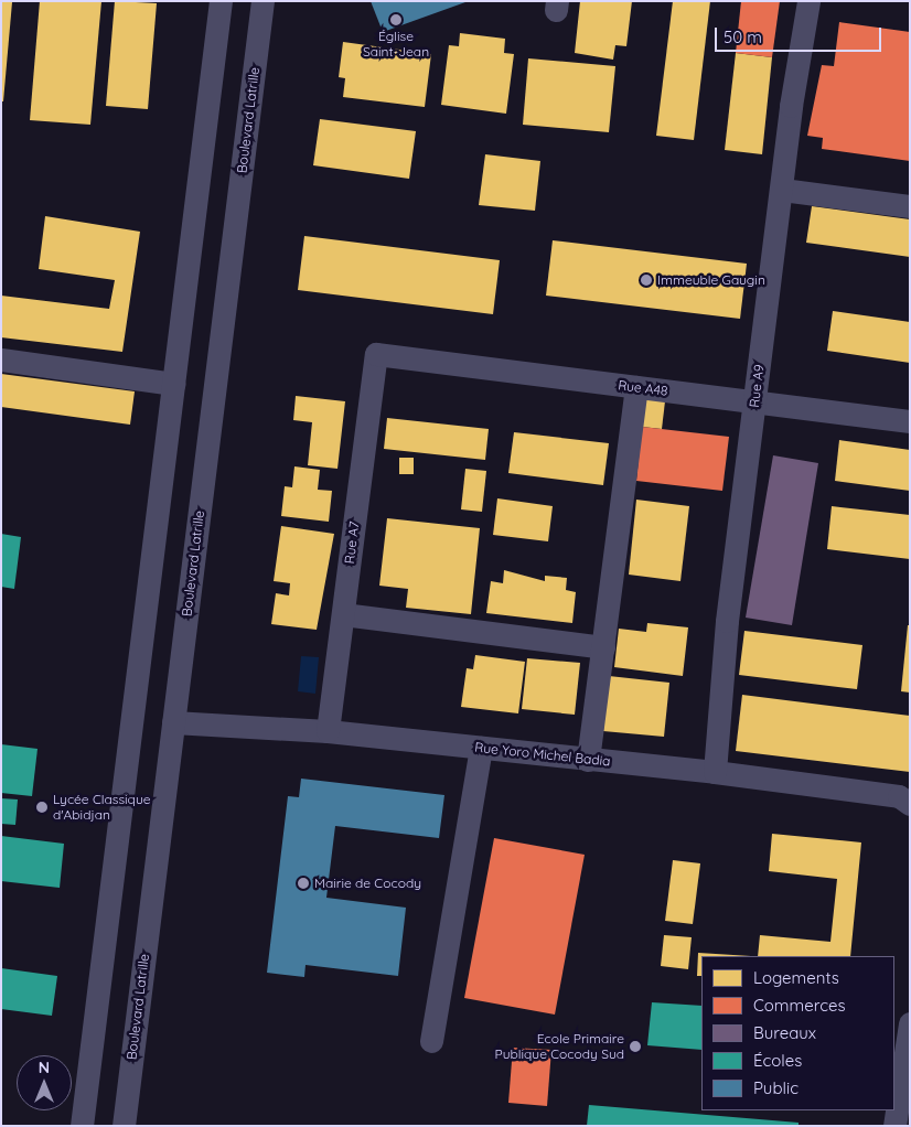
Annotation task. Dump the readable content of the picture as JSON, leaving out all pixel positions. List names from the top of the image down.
{
  "streets": {
    "street": [
      "Boulevard Latrille",
      "Rue A9",
      "Rue A48",
      "Rue A7",
      "Rue Yoro Michel Badia"
    ]
  },
  "crossings": [
    ["Boulevard Latrille", "Rue Yoro Michel Badia"],
    ["Rue A9", "Rue A48"],
    ["Rue A9", "Rue Yoro Michel Badia"],
    ["Rue A48", "Rue A7"],
    ["Rue A7", "Rue Yoro Michel Badia"]
  ],
  "places": [
    "Église Saint-Jean",
    "Immeuble Gaugin",
    "Lycée Classique d'Abidjan",
    "Mairie de Cocody",
    "Ecole Primaire Publique Cocody Sud"
  ],
  "legend": [
    "Logements",
    "Commerces",
    "Bureaux",
    "Écoles",
    "Public"
  ],
  "scale_bar": "50 m",
  "north": "top"
}
